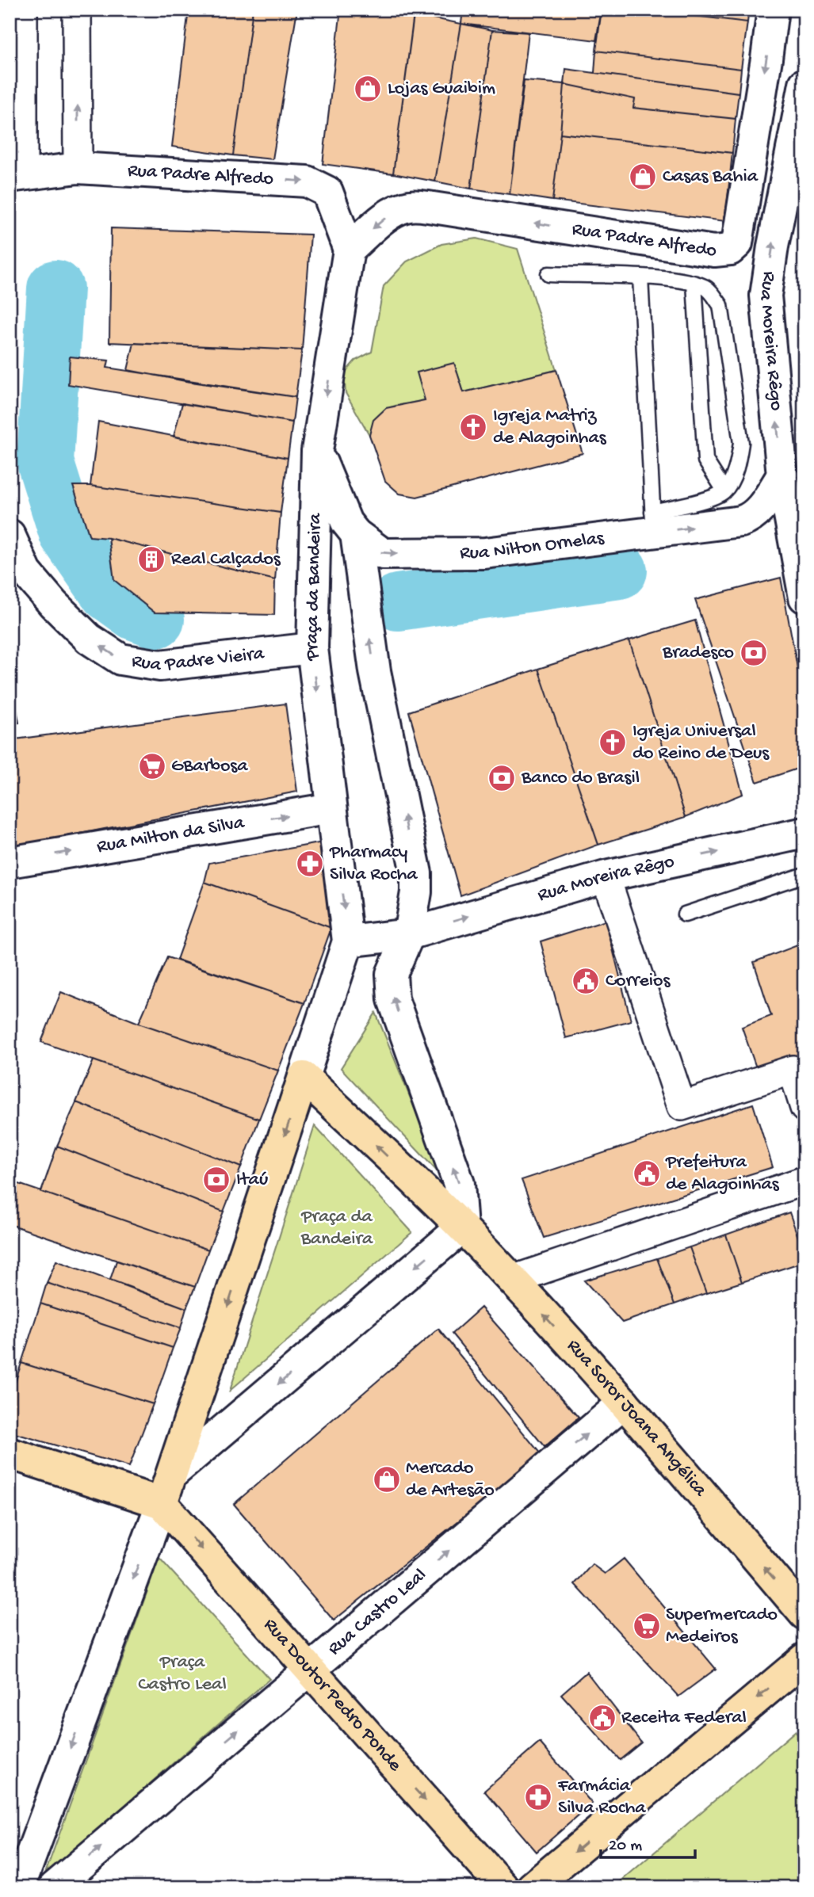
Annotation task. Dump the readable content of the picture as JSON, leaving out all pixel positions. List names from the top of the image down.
{
  "streets": {
    "main road": [
      "Rua Padre Alfredo",
      "Rua Moreira Rêgo",
      "Rua Nilton Ornelas",
      "Praça da Bandeira",
      "Rua Padre Vieira",
      "Rua Milton da Silva",
      "Rua Soror Joana Angélica",
      "Rua Castro Leal",
      "Rua Doutor Pedro Ponde"
    ]
  },
  "crossings": [
    ["Rua Padre Alfredo", "Praça da Bandeira"],
    ["Rua Moreira Rêgo", "Rua Nilton Ornelas"],
    ["Rua Moreira Rêgo", "Praça da Bandeira"],
    ["Rua Nilton Ornelas", "Praça da Bandeira"],
    ["Praça da Bandeira", "Rua Padre Vieira"],
    ["Praça da Bandeira", "Rua Milton da Silva"],
    ["Praça da Bandeira", "Rua Soror Joana Angélica"],
    ["Praça da Bandeira", "Rua Doutor Pedro Ponde"],
    ["Rua Soror Joana Angélica", "Rua Castro Leal"],
    ["Rua Castro Leal", "Rua Doutor Pedro Ponde"]
  ],
  "one_way": [
    "Rua Moreira Rêgo",
    "Rua Nilton Ornelas",
    "Rua Padre Vieira",
    "Rua Milton da Silva",
    "Rua Soror Joana Angélica",
    "Rua Doutor Pedro Ponde"
  ],
  "parks": ["Praça da Bandeira", "Praça Castro Leal"],
  "places": {
    "shop": ["Lojas Guaibim", "Casas Bahia", "Mercado de Artesão"],
    "church": ["Igreja Matriz de Alagoinhas", "Igreja Universal do Reino de Deus"],
    "building": ["Real Calçados"],
    "bank": ["Bradesco", "Banco do Brasil", "Itaú"],
    "supermarket": ["GBarbosa", "Supermercado Medeiros"],
    "pharmacy": ["Pharmacy Silva Rocha", "Farmácia Silva Rocha"],
    "public building": ["Correios", "Prefeitura de Alagoinhas", "Receita Federal"]
  },
  "scale_bar": "20 m"
}
